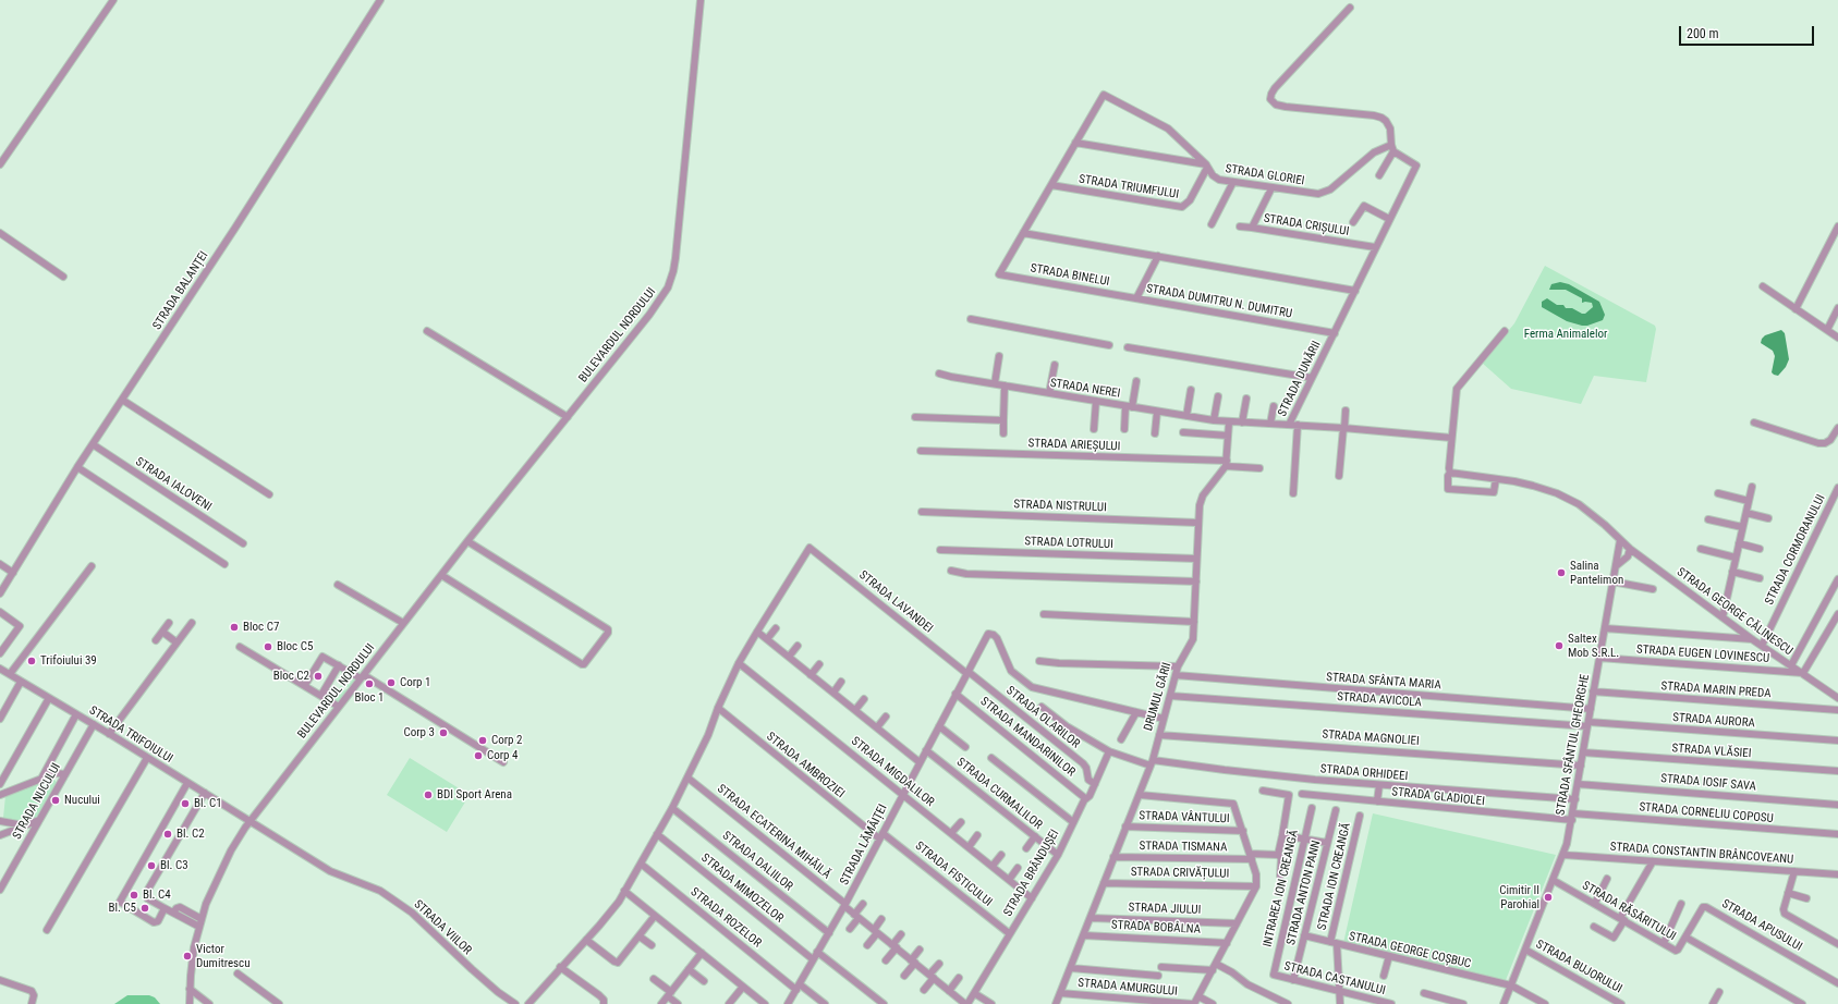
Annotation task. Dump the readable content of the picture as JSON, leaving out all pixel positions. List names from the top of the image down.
{
  "streets": {
    "street": [
      "STRADA GLORIEI",
      "STRADA TRIUMFULUI",
      "STRADA CRIȘULUI",
      "STRADA BINELUI",
      "STRADA BALANȚEI",
      "STRADA DUMITRU N. DUMITRU",
      "BULEVARDUL NORDULUI",
      "STRADA DUNĂRII",
      "STRADA NEREI",
      "STRADA ARIEȘULUI",
      "STRADA IALOVENI",
      "STRADA NISTRULUI",
      "STRADA LOTRULUI",
      "STRADA CORMORANULUI",
      "STRADA LAVANDEI",
      "STRADA GEORGE CĂLINESCU",
      "STRADA EUGEN LOVINESCU",
      "STRADA SFÂNTA MARIA",
      "STRADA MARIN PREDA",
      "DRUMUL GĂRII",
      "STRADA AVICOLA",
      "STRADA OLARILOR",
      "STRADA AURORA",
      "STRADA TRIFOIULUI",
      "STRADA MANDARINILOR",
      "STRADA MAGNOLIEI",
      "STRADA SFÂNTUL GHEORGHE",
      "STRADA VLĂSIEI",
      "STRADA AMBROZIEI",
      "STRADA MIGDALILOR",
      "STRADA ORHIDEEI",
      "STRADA IOSIF SAVA",
      "STRADA CURMALILOR",
      "STRADA GLADIOLEI",
      "STRADA NUCULUI",
      "STRADA CORNELIU COPOSU",
      "STRADA VÂNTULUI",
      "STRADA ECATERINA MIHĂILĂ",
      "STRADA LĂMÂIȚEI",
      "STRADA TISMANA",
      "STRADA CONSTANTIN BRÂNCOVEANU",
      "STRADA DALIILOR",
      "STRADA BRÂNDUȘEI",
      "STRADA CRIVĂȚULUI",
      "STRADA FISTICULUI",
      "STRADA ION CREANGĂ",
      "STRADA MIMOZELOR",
      "INTRAREA ION CREANGĂ",
      "STRADA ANTON PANN",
      "STRADA JIULUI",
      "STRADA RĂSĂRITULUI",
      "STRADA ROZELOR",
      "STRADA APUSULUI",
      "STRADA VIILOR",
      "STRADA BOBÂLNA",
      "STRADA GEORGE COȘBUC",
      "STRADA BUJORULUI",
      "STRADA CASTANULUI",
      "STRADA AMURGULUI"
    ]
  },
  "crossings": [
    ["STRADA GLORIEI", "STRADA TRIUMFULUI"],
    ["STRADA GLORIEI", "STRADA CRIȘULUI"],
    ["STRADA GLORIEI", "STRADA DUNĂRII"],
    ["STRADA CRIȘULUI", "STRADA DUNĂRII"],
    ["STRADA BINELUI", "STRADA DUMITRU N. DUMITRU"],
    ["STRADA BALANȚEI", "STRADA IALOVENI"],
    ["STRADA DUMITRU N. DUMITRU", "STRADA DUNĂRII"],
    ["BULEVARDUL NORDULUI", "STRADA TRIFOIULUI"],
    ["BULEVARDUL NORDULUI", "STRADA VIILOR"],
    ["STRADA ARIEȘULUI", "DRUMUL GĂRII"],
    ["STRADA NISTRULUI", "DRUMUL GĂRII"],
    ["STRADA LOTRULUI", "DRUMUL GĂRII"],
    ["STRADA CORMORANULUI", "STRADA GEORGE CĂLINESCU"],
    ["STRADA LAVANDEI", "STRADA OLARILOR"],
    ["STRADA LAVANDEI", "STRADA LĂMÂIȚEI"],
    ["STRADA GEORGE CĂLINESCU", "STRADA EUGEN LOVINESCU"],
    ["STRADA GEORGE CĂLINESCU", "STRADA SFÂNTUL GHEORGHE"],
    ["STRADA EUGEN LOVINESCU", "STRADA SFÂNTUL GHEORGHE"],
    ["STRADA SFÂNTA MARIA", "DRUMUL GĂRII"],
    ["STRADA SFÂNTA MARIA", "STRADA SFÂNTUL GHEORGHE"],
    ["STRADA MARIN PREDA", "STRADA SFÂNTUL GHEORGHE"],
    ["DRUMUL GĂRII", "STRADA AVICOLA"],
    ["DRUMUL GĂRII", "STRADA MAGNOLIEI"],
    ["DRUMUL GĂRII", "STRADA ORHIDEEI"],
    ["DRUMUL GĂRII", "STRADA VÂNTULUI"],
    ["DRUMUL GĂRII", "STRADA TISMANA"],
    ["DRUMUL GĂRII", "STRADA CRIVĂȚULUI"],
    ["DRUMUL GĂRII", "STRADA JIULUI"],
    ["DRUMUL GĂRII", "STRADA BOBÂLNA"],
    ["DRUMUL GĂRII", "STRADA AMURGULUI"],
    ["STRADA AVICOLA", "STRADA AURORA"],
    ["STRADA AVICOLA", "STRADA SFÂNTUL GHEORGHE"],
    ["STRADA OLARILOR", "STRADA LĂMÂIȚEI"],
    ["STRADA OLARILOR", "STRADA BRÂNDUȘEI"],
    ["STRADA AURORA", "STRADA SFÂNTUL GHEORGHE"],
    ["STRADA TRIFOIULUI", "STRADA NUCULUI"],
    ["STRADA TRIFOIULUI", "STRADA VIILOR"],
    ["STRADA MANDARINILOR", "STRADA LĂMÂIȚEI"],
    ["STRADA MANDARINILOR", "STRADA BRÂNDUȘEI"],
    ["STRADA MAGNOLIEI", "STRADA SFÂNTUL GHEORGHE"],
    ["STRADA SFÂNTUL GHEORGHE", "STRADA VLĂSIEI"],
    ["STRADA SFÂNTUL GHEORGHE", "STRADA ORHIDEEI"],
    ["STRADA SFÂNTUL GHEORGHE", "STRADA IOSIF SAVA"],
    ["STRADA SFÂNTUL GHEORGHE", "STRADA GLADIOLEI"],
    ["STRADA SFÂNTUL GHEORGHE", "STRADA CORNELIU COPOSU"],
    ["STRADA SFÂNTUL GHEORGHE", "STRADA CONSTANTIN BRÂNCOVEANU"],
    ["STRADA SFÂNTUL GHEORGHE", "STRADA RĂSĂRITULUI"],
    ["STRADA SFÂNTUL GHEORGHE", "STRADA GEORGE COȘBUC"],
    ["STRADA SFÂNTUL GHEORGHE", "STRADA BUJORULUI"],
    ["STRADA AMBROZIEI", "STRADA LĂMÂIȚEI"],
    ["STRADA AMBROZIEI", "STRADA FISTICULUI"],
    ["STRADA MIGDALILOR", "STRADA LĂMÂIȚEI"],
    ["STRADA MIGDALILOR", "STRADA BRÂNDUȘEI"],
    ["STRADA CURMALILOR", "STRADA LĂMÂIȚEI"],
    ["STRADA CURMALILOR", "STRADA BRÂNDUȘEI"],
    ["STRADA GLADIOLEI", "STRADA CORNELIU COPOSU"],
    ["STRADA ECATERINA MIHĂILĂ", "STRADA LĂMÂIȚEI"],
    ["STRADA ECATERINA MIHĂILĂ", "STRADA BRÂNDUȘEI"],
    ["STRADA LĂMÂIȚEI", "STRADA DALIILOR"],
    ["STRADA LĂMÂIȚEI", "STRADA FISTICULUI"],
    ["STRADA LĂMÂIȚEI", "STRADA MIMOZELOR"],
    ["STRADA LĂMÂIȚEI", "STRADA ROZELOR"],
    ["STRADA BRÂNDUȘEI", "STRADA FISTICULUI"],
    ["STRADA ION CREANGĂ", "STRADA GEORGE COȘBUC"],
    ["STRADA ION CREANGĂ", "STRADA CASTANULUI"],
    ["INTRAREA ION CREANGĂ", "STRADA CASTANULUI"],
    ["STRADA ANTON PANN", "STRADA GEORGE COȘBUC"],
    ["STRADA ANTON PANN", "STRADA CASTANULUI"],
    ["STRADA RĂSĂRITULUI", "STRADA APUSULUI"]
  ],
  "parks": ["Ferma Animalelor"],
  "places": [
    "Salina Pantelimon",
    "Bloc C7",
    "Saltex Mob S.R.L.",
    "Bloc C5",
    "Trifoiului 39",
    "Bloc C2",
    "Corp 1",
    "Bloc 1",
    "Corp 3",
    "Corp 2",
    "Corp 4",
    "BDI Sport Arena",
    "Nucului",
    "Bl. C1",
    "Bl. C2",
    "Bl. C3",
    "Bl. C4",
    "Cimitir II Parohial",
    "Bl. C5",
    "Victor Dumitrescu"
  ],
  "scale_bar": "200 m"
}
